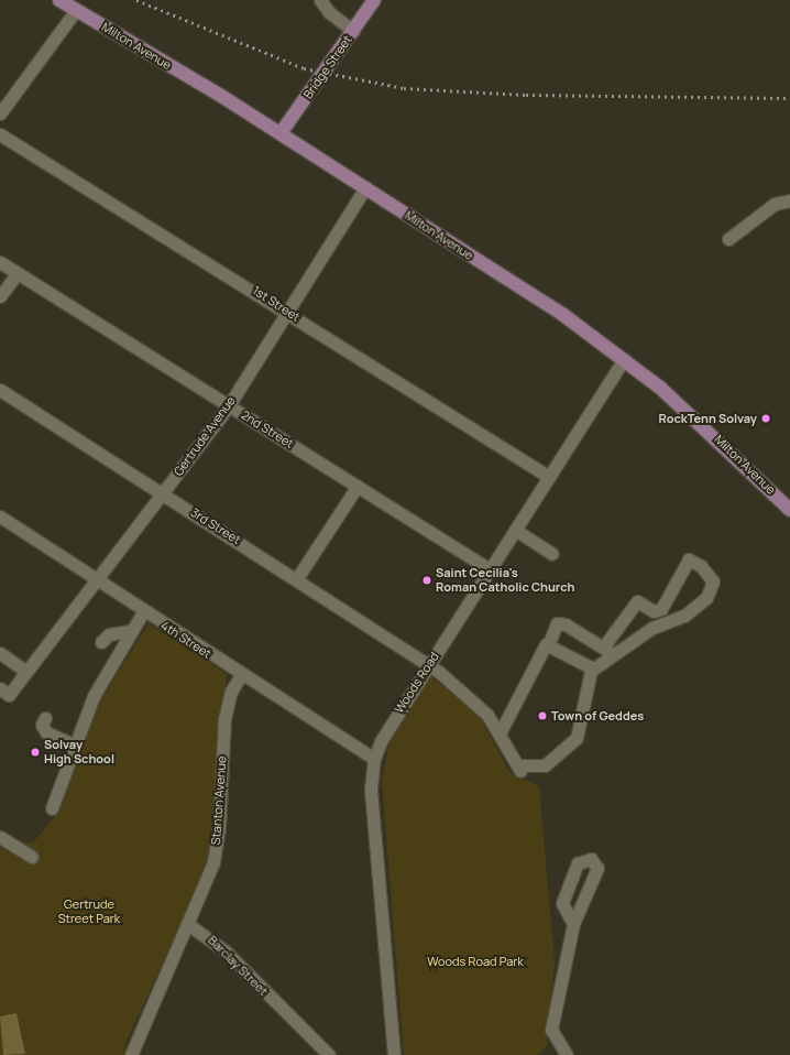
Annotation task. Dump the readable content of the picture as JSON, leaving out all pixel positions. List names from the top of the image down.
{
  "streets": {
    "main road": ["Milton Avenue", "Bridge Street"],
    "street": [
      "1st Street",
      "2nd Street",
      "Gertrude Avenue",
      "3rd Street",
      "4th Street",
      "Woods Road",
      "Stanton Avenue",
      "Barclay Street"
    ]
  },
  "crossings": [
    ["Milton Avenue", "Bridge Street"],
    ["Milton Avenue", "Gertrude Avenue"],
    ["Milton Avenue", "Woods Road"],
    ["1st Street", "Gertrude Avenue"],
    ["1st Street", "Woods Road"],
    ["2nd Street", "Gertrude Avenue"],
    ["2nd Street", "Woods Road"],
    ["Gertrude Avenue", "3rd Street"],
    ["Gertrude Avenue", "4th Street"],
    ["3rd Street", "Woods Road"],
    ["4th Street", "Woods Road"],
    ["4th Street", "Stanton Avenue"],
    ["Stanton Avenue", "Barclay Street"]
  ],
  "parks": ["Gertrude Street Park", "Woods Road Park"],
  "places": [
    "RockTenn Solvay",
    "Saint Cecilia's Roman Catholic Church",
    "Town of Geddes",
    "Solvay High School"
  ]
}
